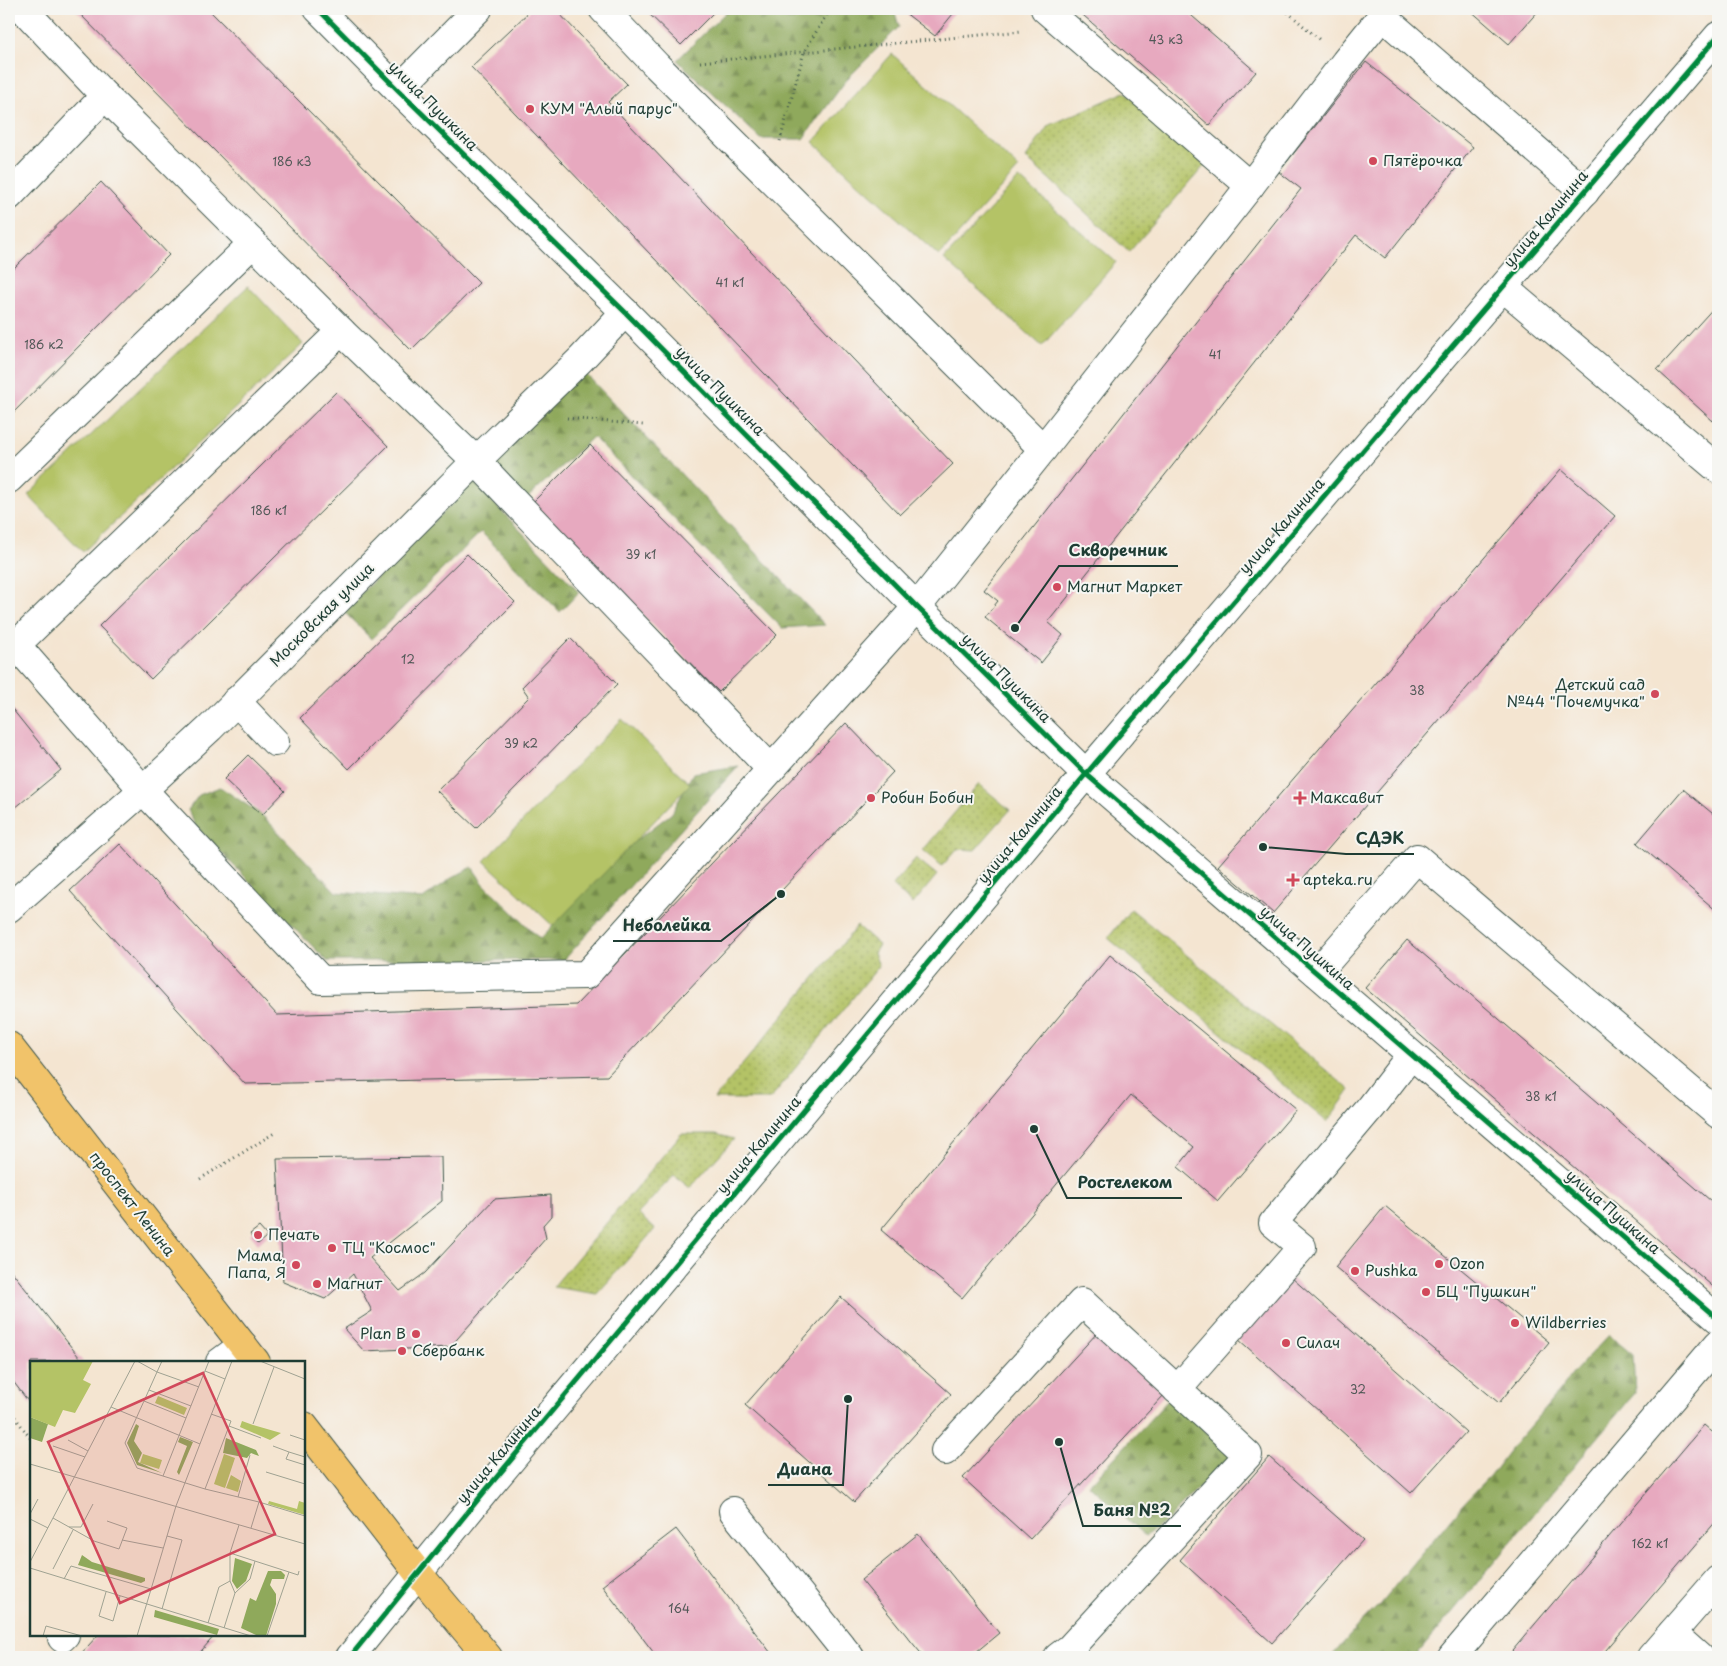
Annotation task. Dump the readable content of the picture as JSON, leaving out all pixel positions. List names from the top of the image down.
{
  "streets": {
    "main road": ["проспект Ленина"],
    "street": ["улица Пушкина", "улица Калинина", "Московская улица"]
  },
  "crossings": [
    ["улица Пушкина", "улица Калинина"],
    ["улица Пушкина", "Московская улица"]
  ],
  "places": {
    "other": [
      "КУМ \"Алый парус\"",
      "Пятёрочка",
      "Магнит Маркет",
      "Скворечник",
      "Детский сад №44 \"Почемучка\"",
      "Робин Бобин",
      "СДЭК",
      "Неболейка",
      "Ростелеком",
      "Печать",
      "ТЦ \"Космос\"",
      "Ozon",
      "Мама, Папа, Я",
      "Pushka",
      "Магнит",
      "БЦ \"Пушкин\"",
      "Wildberries",
      "Plan B",
      "Силач",
      "Сбербанк",
      "Диана",
      "Баня №2"
    ],
    "health": ["Максавит", "apteka.ru"]
  },
  "house_numbers": [
    "43 к3",
    "186 к3",
    "41 к1",
    "186 к2",
    "41",
    "186 к1",
    "39 к1",
    "12",
    "38",
    "39 к2",
    "38 к1",
    "32",
    "162 к1",
    "164"
  ]
}
